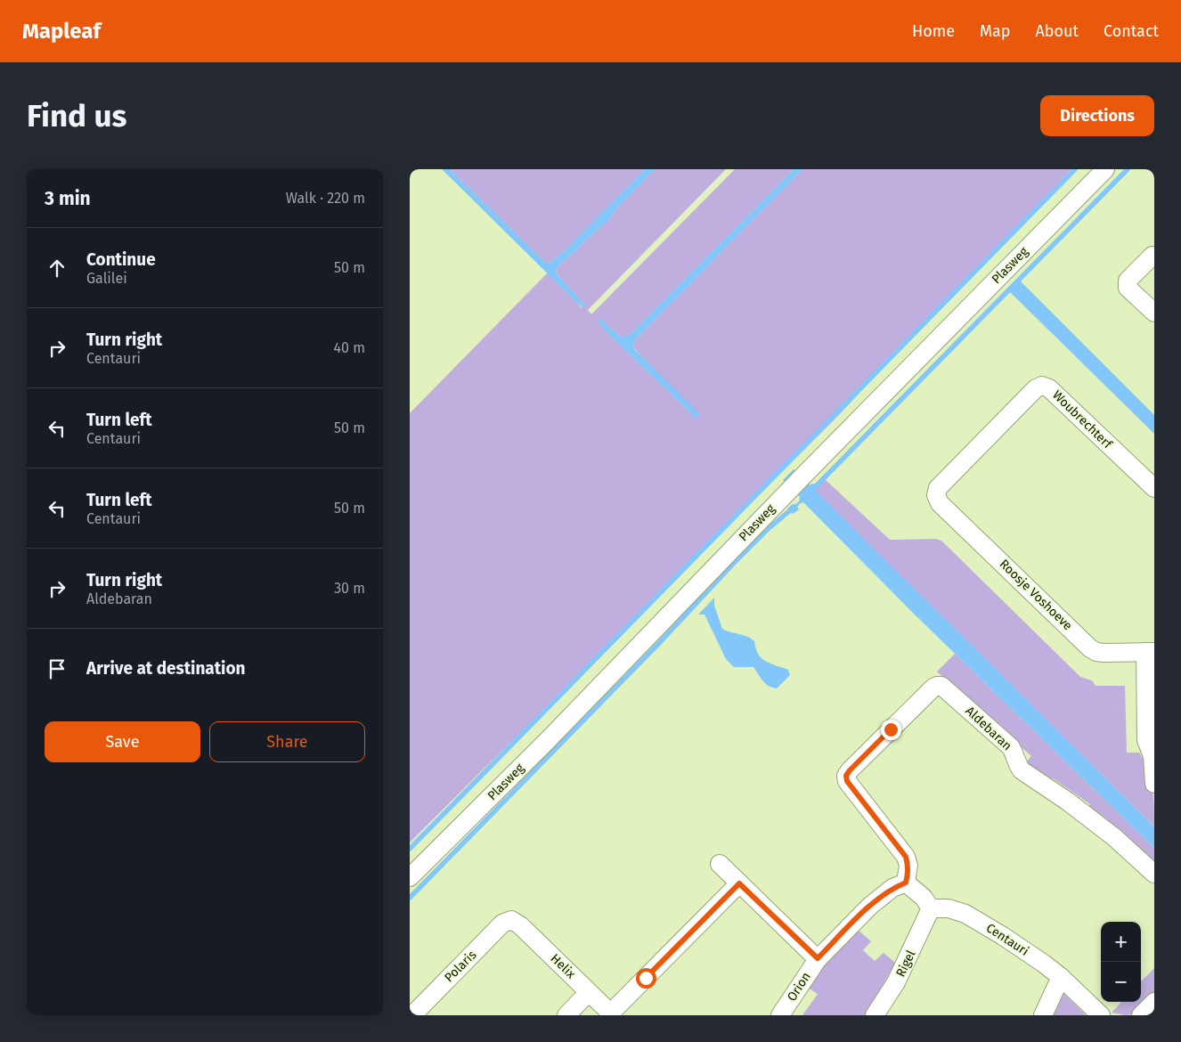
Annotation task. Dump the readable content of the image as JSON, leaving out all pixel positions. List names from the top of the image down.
{
  "streets": {
    "street": [
      "Plasweg",
      "Woubrechterf",
      "Roosje Voshoeve",
      "Aldebaran",
      "Centauri",
      "Rigel",
      "Polaris",
      "Helix",
      "Orion"
    ]
  },
  "crossings": [
    ["Woubrechterf", "Roosje Voshoeve"],
    ["Centauri", "Rigel"],
    ["Polaris", "Helix"]
  ],
  "page": {
    "header": "Mapleaf",
    "nav": [
      "Home",
      "Map",
      "About",
      "Contact"
    ],
    "buttons": [
      "Directions",
      ["Save", "Share"]
    ],
    "title": "Find us",
    "heading": ["3 min", "Walk · 220 m"],
    "list": [
      ["Continue", "Galilei", "50 m"],
      ["Turn right", "Centauri", "40 m"],
      ["Turn left", "Centauri", "50 m"],
      ["Turn left", "Centauri", "50 m"],
      ["Turn right", "Aldebaran", "30 m"],
      "Arrive at destination"
    ],
    "map_buttons": ["+", "−"]
  }
}
